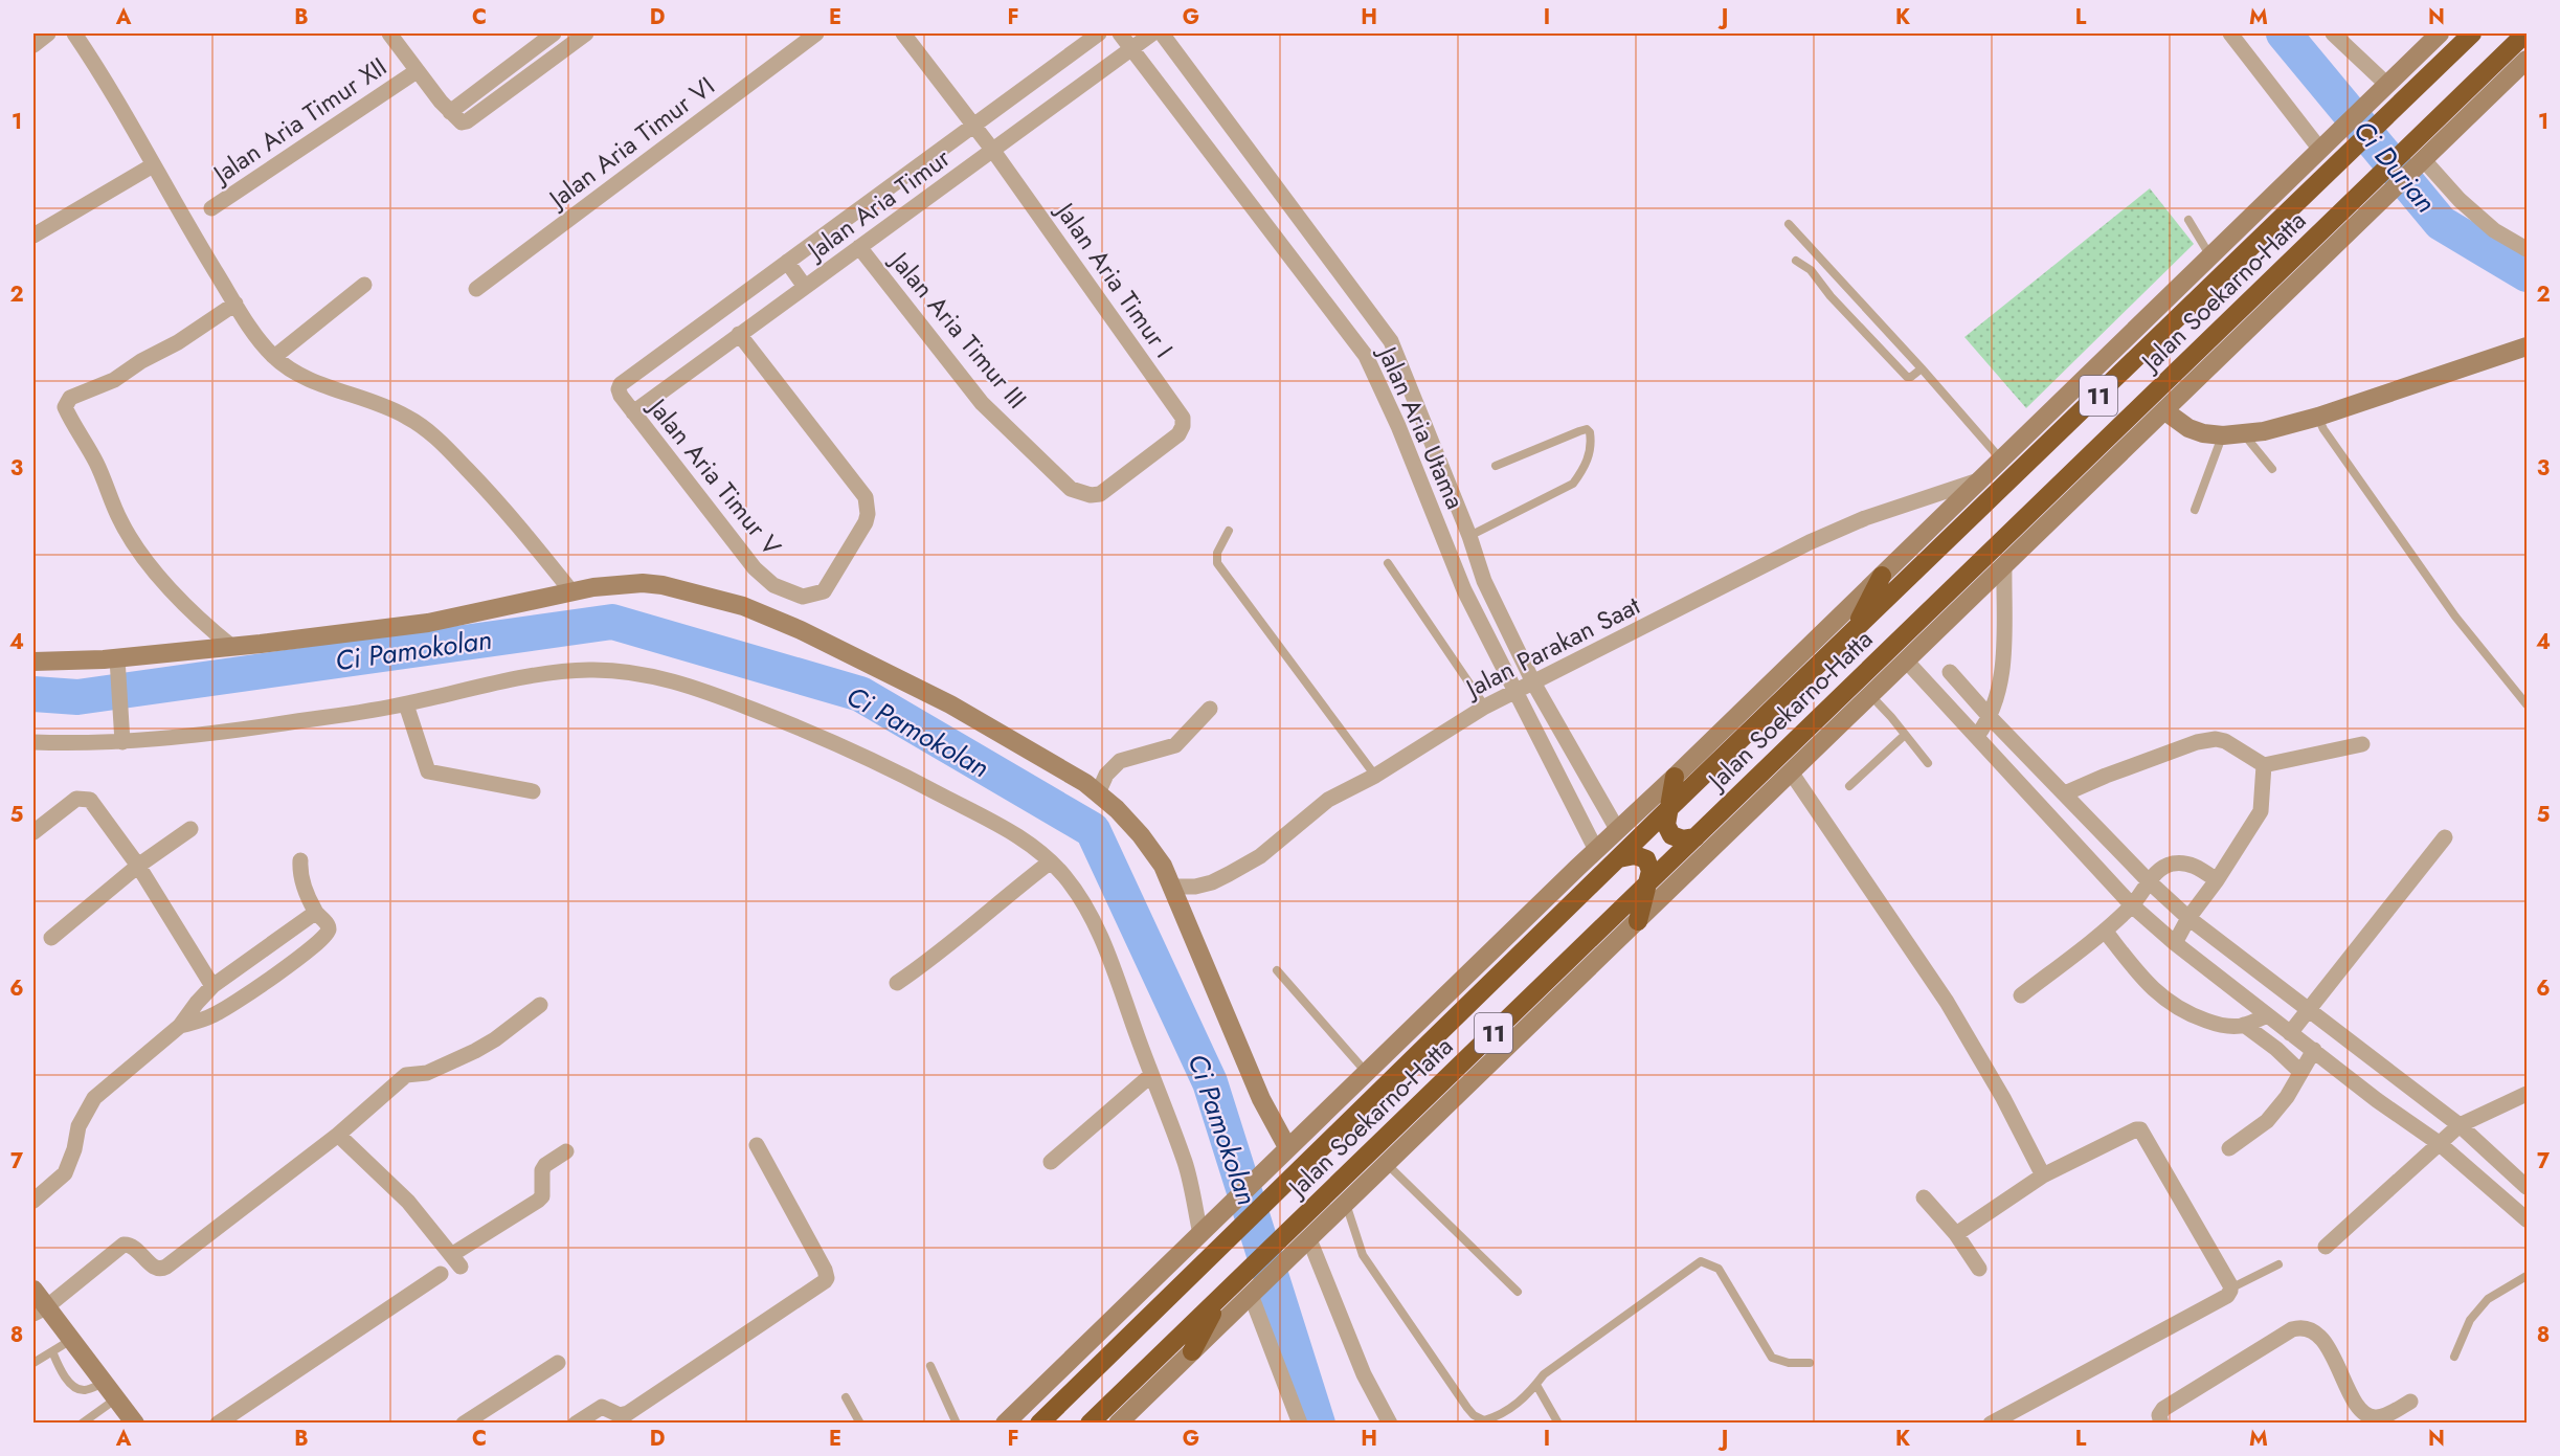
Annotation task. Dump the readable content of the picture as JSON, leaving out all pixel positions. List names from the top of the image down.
{
  "streets": {
    "highway": ["Jalan Soekarno-Hatta", "11"],
    "street": [
      "Jalan Aria Timur XII",
      "Jalan Aria Timur VI",
      "Jalan Aria Timur",
      "Jalan Aria Timur I",
      "Jalan Aria Timur III",
      "Jalan Aria Utama",
      "Jalan Aria Timur V",
      "Jalan Parakan Saat"
    ]
  },
  "crossings": [
    ["Jalan Aria Timur", "Jalan Aria Timur I"],
    ["Jalan Aria Timur", "Jalan Aria Timur III"],
    ["Jalan Aria Timur", "Jalan Aria Utama"],
    ["Jalan Aria Timur", "Jalan Aria Timur V"],
    ["Jalan Aria Timur I", "Jalan Aria Timur III"],
    ["Jalan Soekarno-Hatta", "Jalan Aria Utama"],
    ["Jalan Soekarno-Hatta", "Jalan Parakan Saat"],
    ["Jalan Aria Utama", "Jalan Parakan Saat"]
  ],
  "water": ["Ci Durian", "Ci Pamokolan"],
  "grid": {
    "columns": [
      "A",
      "B",
      "C",
      "D",
      "E",
      "F",
      "G",
      "H",
      "I",
      "J",
      "K",
      "L",
      "M",
      "N"
    ],
    "rows": [
      "1",
      "2",
      "3",
      "4",
      "5",
      "6",
      "7",
      "8"
    ]
  }
}
